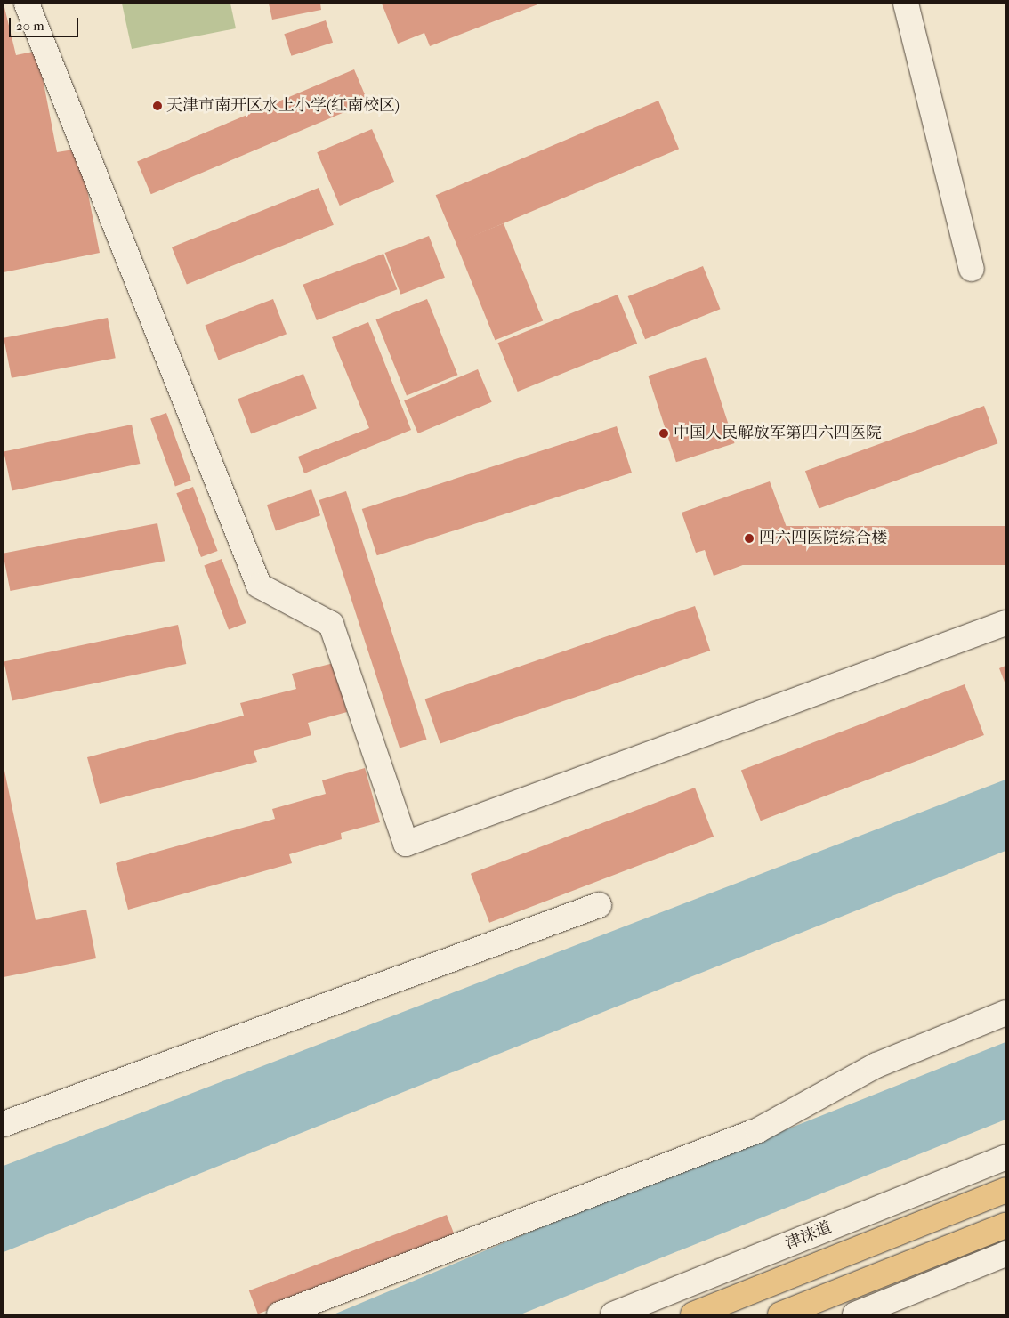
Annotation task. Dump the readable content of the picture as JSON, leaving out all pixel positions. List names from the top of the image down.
{
  "streets": {
    "street": ["津涞道"]
  },
  "places": ["天津市南开区水上小学(红南校区)", "中国人民解放军第四六四医院", "四六四医院综合楼"],
  "scale_bar": "20 m"
}
